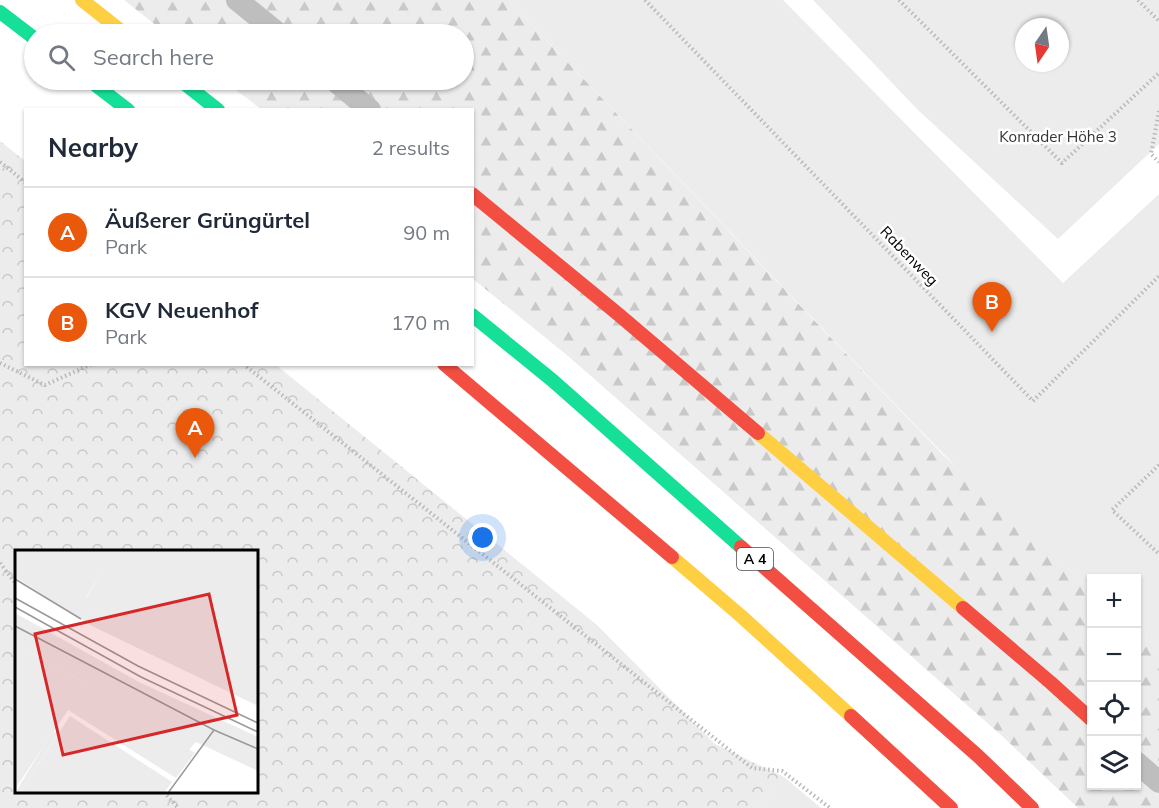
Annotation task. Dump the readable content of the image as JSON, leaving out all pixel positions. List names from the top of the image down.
{
  "streets": {
    "main road": ["A 4"],
    "path": ["Rabenweg"]
  },
  "parks": ["Konrader Höhe 3"],
  "north": "bottom",
  "page": {
    "search": "Search here",
    "heading": ["Nearby", "2 results"],
    "list": [
      {
        "mark": "A",
        "name": "Äußerer Grüngürtel",
        "note": "Park",
        "value": "90 m"
      },
      {
        "mark": "B",
        "name": "KGV Neuenhof",
        "note": "Park",
        "value": "170 m"
      }
    ],
    "pins": ["B", "A"],
    "map_buttons": ["+", "−"]
  }
}
